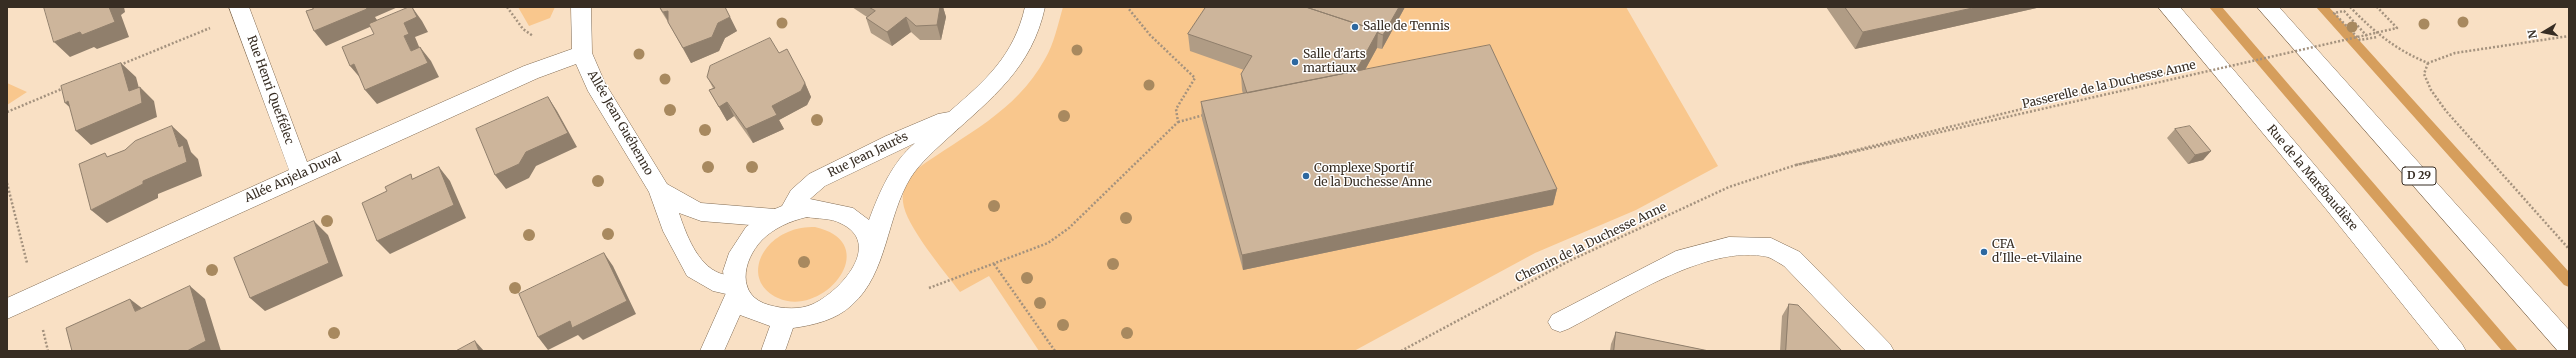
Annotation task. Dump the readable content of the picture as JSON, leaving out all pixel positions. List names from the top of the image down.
{
  "streets": {
    "street": [
      "Rue Henri Queffélec",
      "Allée Jean Guéhenno",
      "Rue Jean Jaurès",
      "D 29",
      "Allée Anjela Duval",
      "Rue de la Marébaudière"
    ],
    "path": ["Passerelle de la Duchesse Anne", "Chemin de la Duchesse Anne"]
  },
  "crossings": [
    ["Passerelle de la Duchesse Anne", "Chemin de la Duchesse Anne"],
    ["Rue Henri Queffélec", "Allée Anjela Duval"],
    ["Allée Jean Guéhenno", "Rue Jean Jaurès"],
    ["Allée Jean Guéhenno", "Allée Anjela Duval"]
  ],
  "places": [
    "Salle de Tennis",
    "Salle d'arts martiaux",
    "Complexe Sportif de la Duchesse Anne",
    "CFA d'Ille-et-Vilaine"
  ],
  "north": "left"
}
